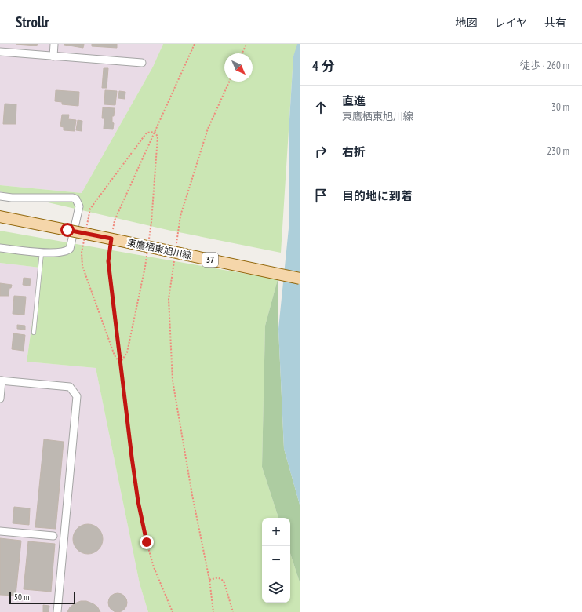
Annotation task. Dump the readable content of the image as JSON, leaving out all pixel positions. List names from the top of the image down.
{
  "streets": {
    "main road": ["東鷹栖東旭川線", "37"]
  },
  "scale_bar": "50 m",
  "north": "bottom right",
  "page": {
    "header": "Strollr",
    "nav": ["地図", "レイヤ", "共有"],
    "heading": ["4 分", "徒歩 · 260 m"],
    "list": [
      ["直進", "東鷹栖東旭川線", "30 m"],
      ["右折", "230 m"],
      "目的地に到着"
    ],
    "map_buttons": ["+", "−"],
    "scale": "50 m"
  }
}
